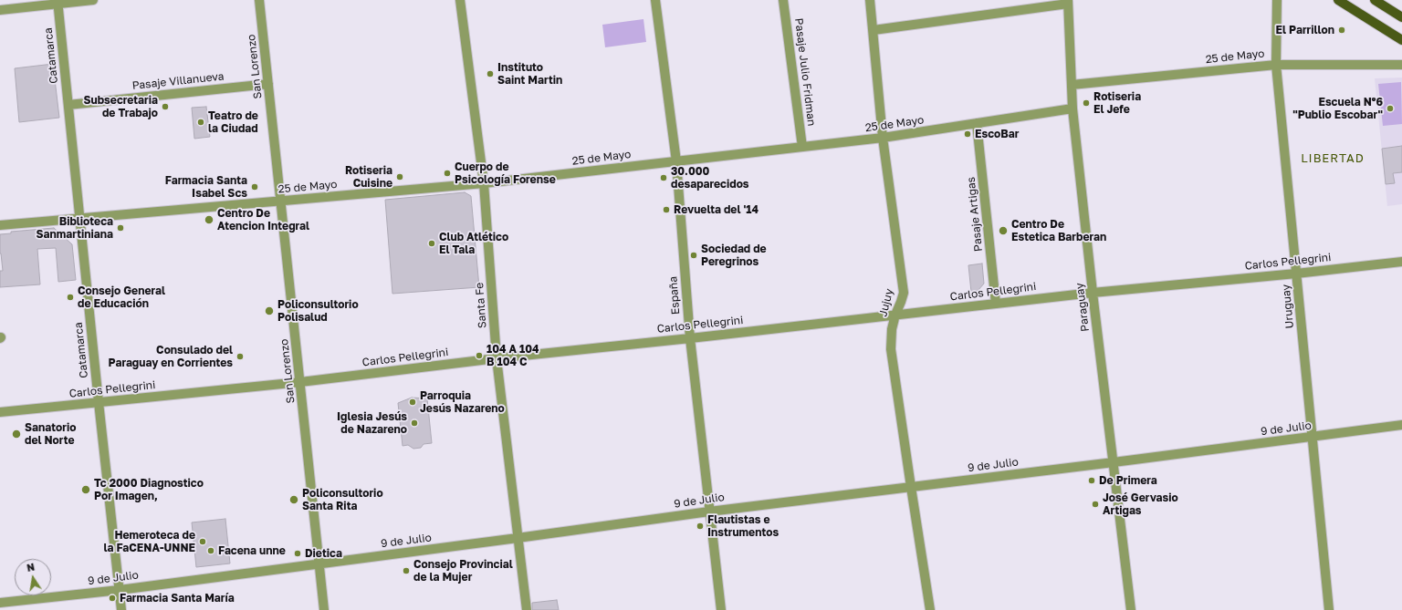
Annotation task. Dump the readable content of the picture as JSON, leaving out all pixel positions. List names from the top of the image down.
{
  "streets": {
    "street": [
      "Catamarca",
      "25 de Mayo",
      "San Lorenzo",
      "Pasaje Julio Fridman",
      "Pasaje Villanueva",
      "Pasaje Artigas",
      "Carlos Pellegrini",
      "España",
      "Jujuy",
      "Santa Fe",
      "Uruguay",
      "Paraguay",
      "9 de Julio"
    ]
  },
  "crossings": [
    ["Catamarca", "25 de Mayo"],
    ["Catamarca", "Pasaje Villanueva"],
    ["Catamarca", "Carlos Pellegrini"],
    ["Catamarca", "9 de Julio"],
    ["25 de Mayo", "San Lorenzo"],
    ["25 de Mayo", "Pasaje Julio Fridman"],
    ["25 de Mayo", "Pasaje Artigas"],
    ["25 de Mayo", "España"],
    ["25 de Mayo", "Jujuy"],
    ["25 de Mayo", "Santa Fe"],
    ["25 de Mayo", "Uruguay"],
    ["25 de Mayo", "Paraguay"],
    ["San Lorenzo", "Pasaje Villanueva"],
    ["San Lorenzo", "Carlos Pellegrini"],
    ["San Lorenzo", "9 de Julio"],
    ["Pasaje Artigas", "Carlos Pellegrini"],
    ["Carlos Pellegrini", "España"],
    ["Carlos Pellegrini", "Jujuy"],
    ["Carlos Pellegrini", "Santa Fe"],
    ["Carlos Pellegrini", "Uruguay"],
    ["Carlos Pellegrini", "Paraguay"],
    ["España", "9 de Julio"],
    ["Jujuy", "9 de Julio"],
    ["Santa Fe", "9 de Julio"],
    ["Uruguay", "9 de Julio"],
    ["Paraguay", "9 de Julio"]
  ],
  "districts": ["LIBERTAD"],
  "places": [
    "El Parrillon",
    "Instituto Saint Martin",
    "Rotiseria El Jefe",
    "Subsecretaria de Trabajo",
    "Escuela Nº6 \"Publio Escobar\"",
    "Teatro de la Ciudad",
    "EscoBar",
    "Cuerpo de Psicología Forense",
    "Rotiseria Cuisine",
    "30.000 desaparecidos",
    "Farmacia Santa Isabel Scs",
    "Revuelta del '14",
    "Centro De Atencion Integral",
    "Biblioteca Sanmartiniana",
    "Centro De Estetica Barberan",
    "Club Atlético El Tala",
    "Sociedad de Peregrinos",
    "Consejo General de Educación",
    "Policonsultorio Polisalud",
    "104 A 104 B 104 C",
    "Consulado del Paraguay en Corrientes",
    "Parroquia Jesús Nazareno",
    "Iglesia Jesús de Nazareno",
    "Sanatorio del Norte",
    "De Primera",
    "Tc 2000 Diagnostico Por Imagen,",
    "Policonsultorio Santa Rita",
    "José Gervasio Artigas",
    "Flautistas e Instrumentos",
    "Hemeroteca de la FaCENA-UNNE",
    "Facena unne",
    "Dietica",
    "Consejo Provincial de la Mujer",
    "Farmacia Santa María"
  ],
  "north": "top"
}
